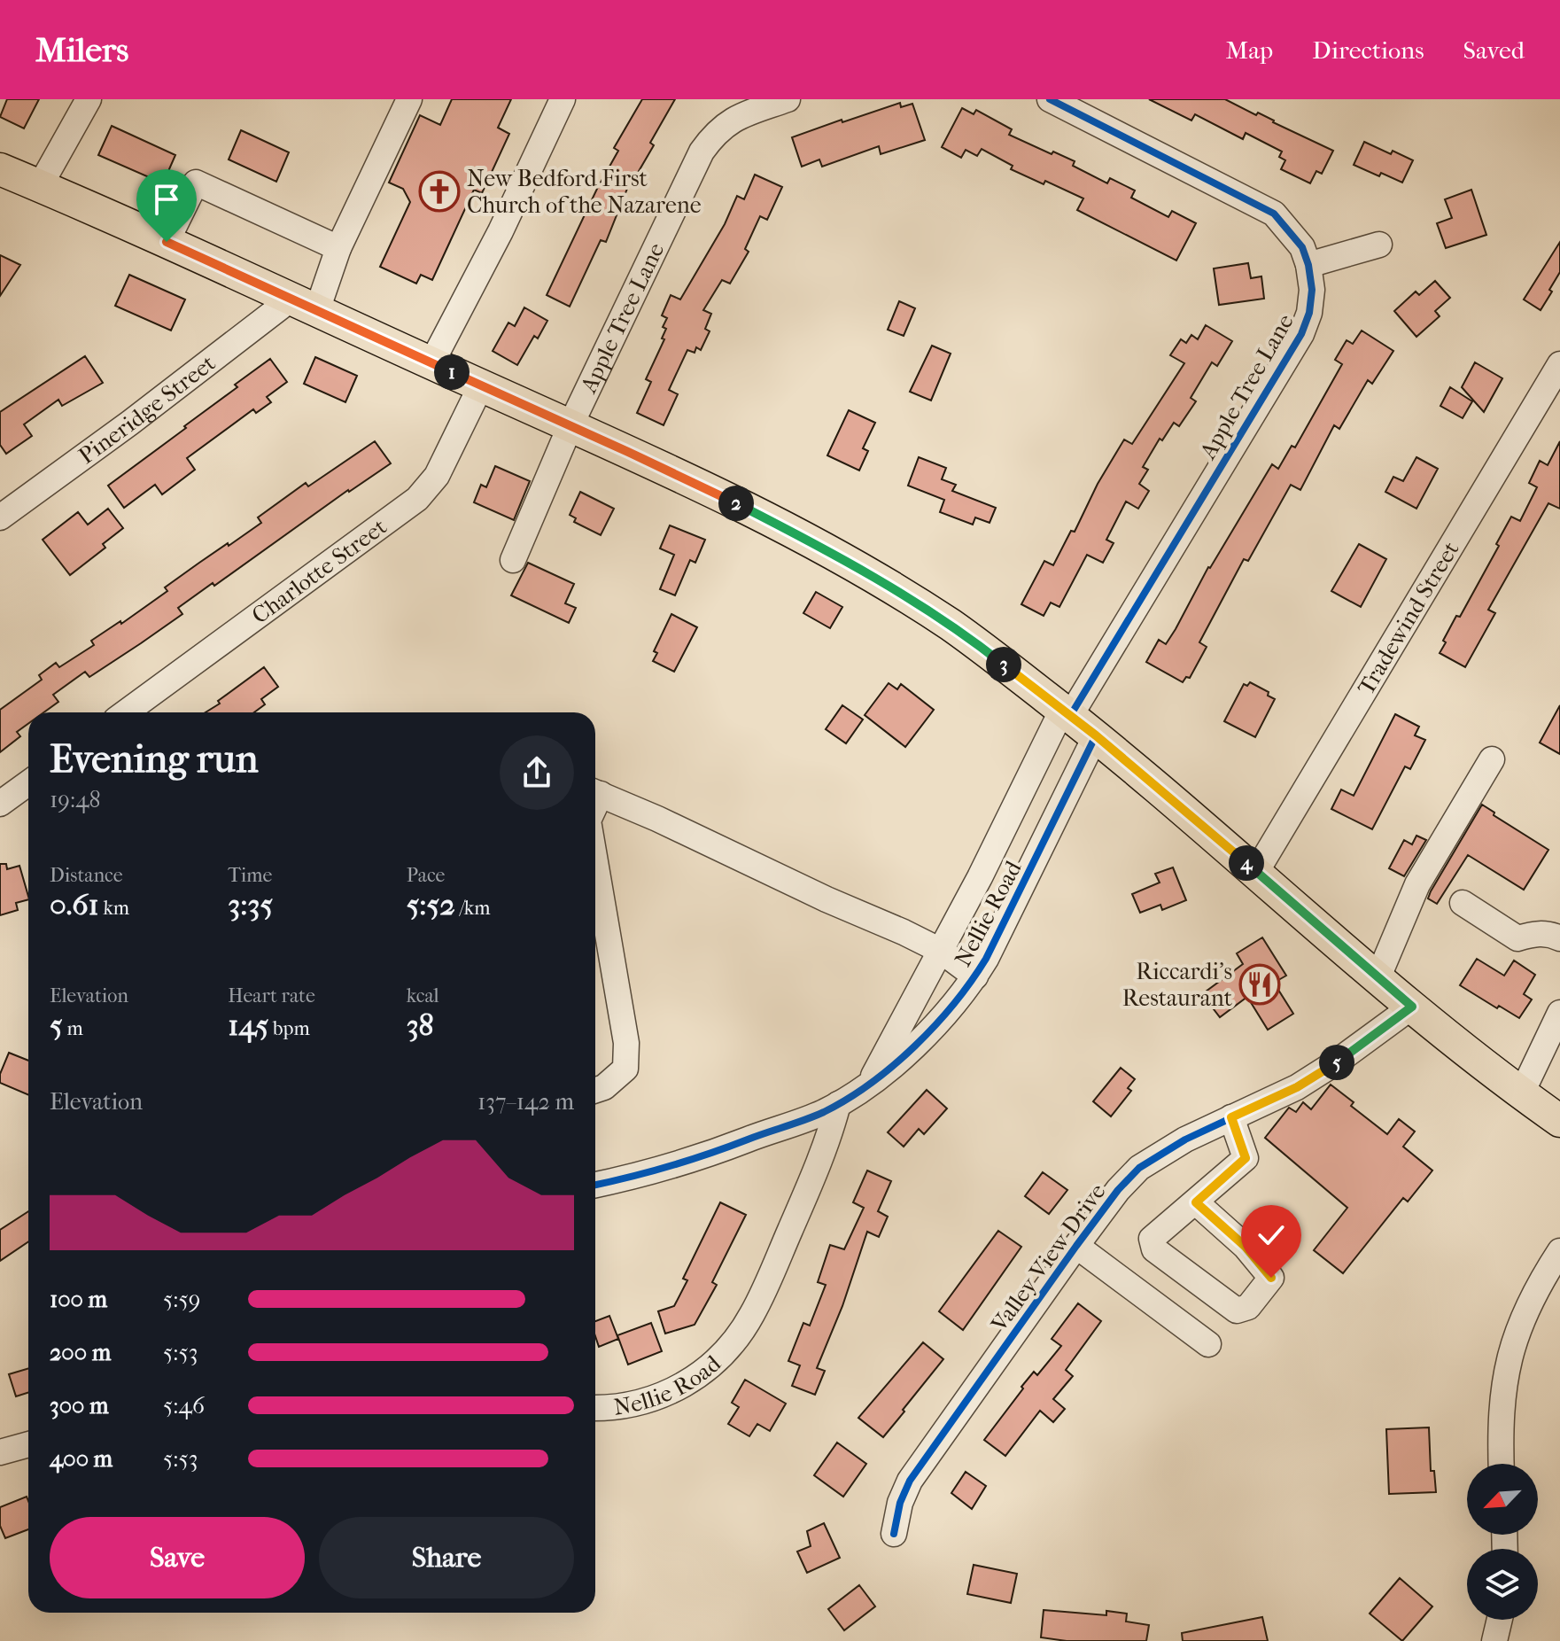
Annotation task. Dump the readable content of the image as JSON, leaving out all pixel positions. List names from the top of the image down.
{
  "streets": {
    "street": [
      "Apple Tree Lane",
      "Pineridge Street",
      "Charlotte Street",
      "Tradewind Street",
      "Nellie Road",
      "Valley View Drive"
    ]
  },
  "crossings": [
    ["Apple Tree Lane", "Nellie Road"]
  ],
  "places": {
    "church": ["New Bedford First Church of the Nazarene"],
    "restaurant": ["Riccardi's Restaurant"]
  },
  "north": "bottom left",
  "page": {
    "header": "Milers",
    "nav": ["Map", "Directions", "Saved"],
    "pins": [
      "1",
      "2",
      "3",
      "4",
      "5"
    ],
    "heading": ["Evening run", "19:48"],
    "stats": [
      ["Distance", "0.61 km"],
      ["Time", "3:35"],
      ["Pace", "5:52 /km"],
      ["Elevation", "5 m"],
      ["Heart rate", "145 bpm"],
      ["kcal", "38"]
    ],
    "chart": ["Elevation", "137–142 m"],
    "list": [
      {
        "name": "100 m",
        "note": "5:59"
      },
      {
        "name": "200 m",
        "note": "5:53"
      },
      {
        "name": "300 m",
        "note": "5:46"
      },
      {
        "name": "400 m",
        "note": "5:53"
      }
    ],
    "buttons": ["Save", "Share"]
  }
}
